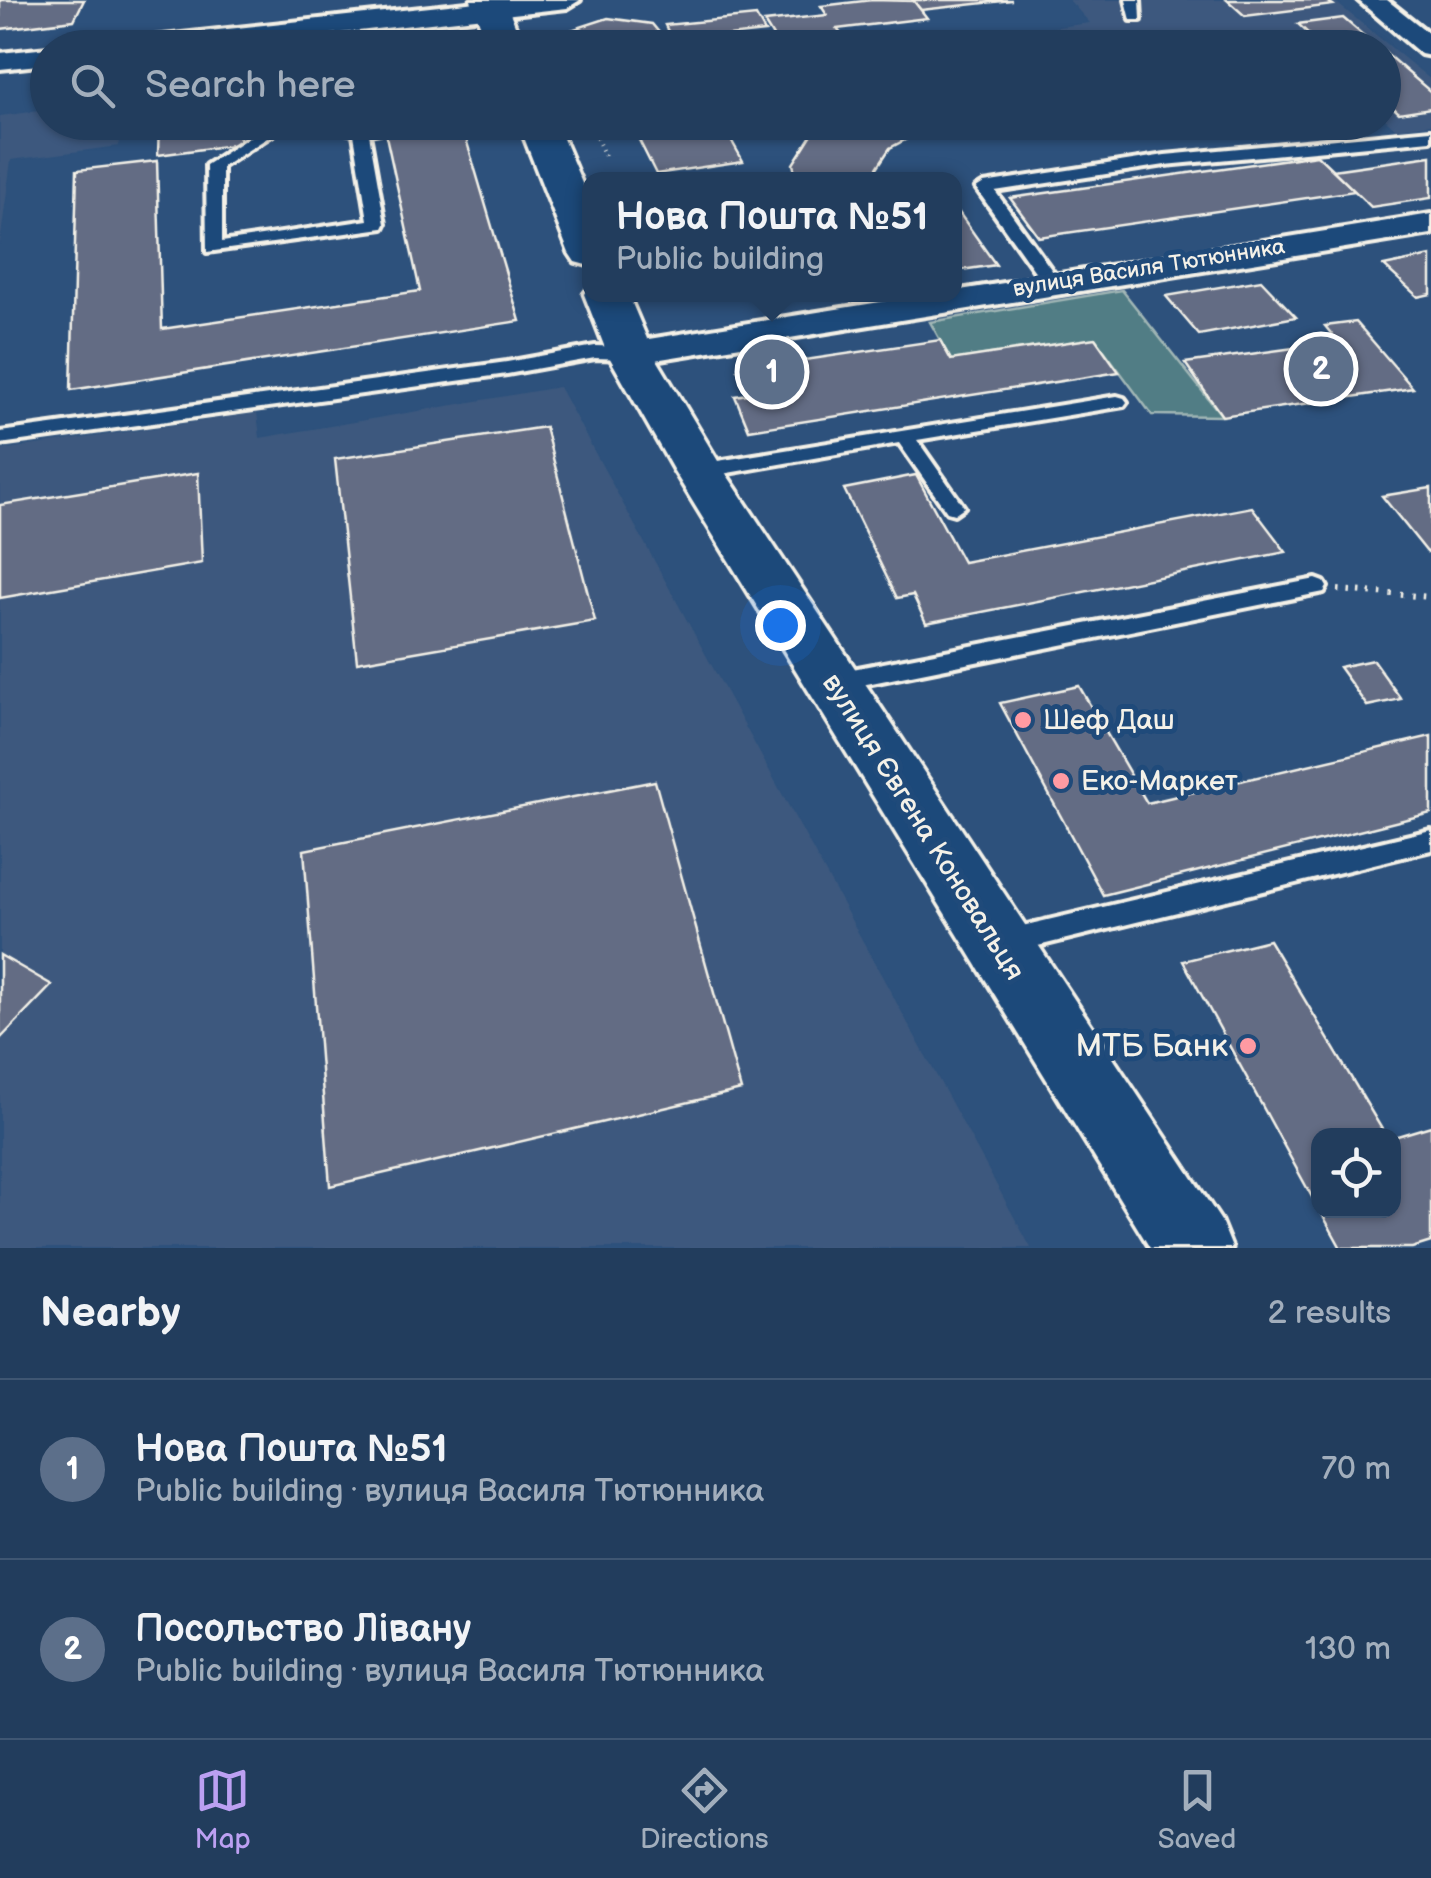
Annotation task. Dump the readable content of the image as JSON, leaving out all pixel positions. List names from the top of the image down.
{
  "streets": {
    "main road": ["вулиця Євгена Коновальця"],
    "street": ["вулиця Василя Тютюнника"]
  },
  "crossings": [
    ["вулиця Василя Тютюнника", "вулиця Євгена Коновальця"]
  ],
  "places": ["Шеф Даш", "Еко-Маркет", "МТБ Банк"],
  "page": {
    "search": "Search here",
    "popup": ["Нова Пошта №51", "Public building"],
    "pins": ["2", "1"],
    "heading": ["Nearby", "2 results"],
    "list": [
      {
        "mark": "1",
        "name": "Нова Пошта №51",
        "note": "Public building · вулиця Василя Тютюнника",
        "value": "70 m"
      },
      {
        "mark": "2",
        "name": "Посольство Лівану",
        "note": "Public building · вулиця Василя Тютюнника",
        "value": "130 m"
      }
    ],
    "nav": ["Map", "Directions", "Saved"]
  }
}
